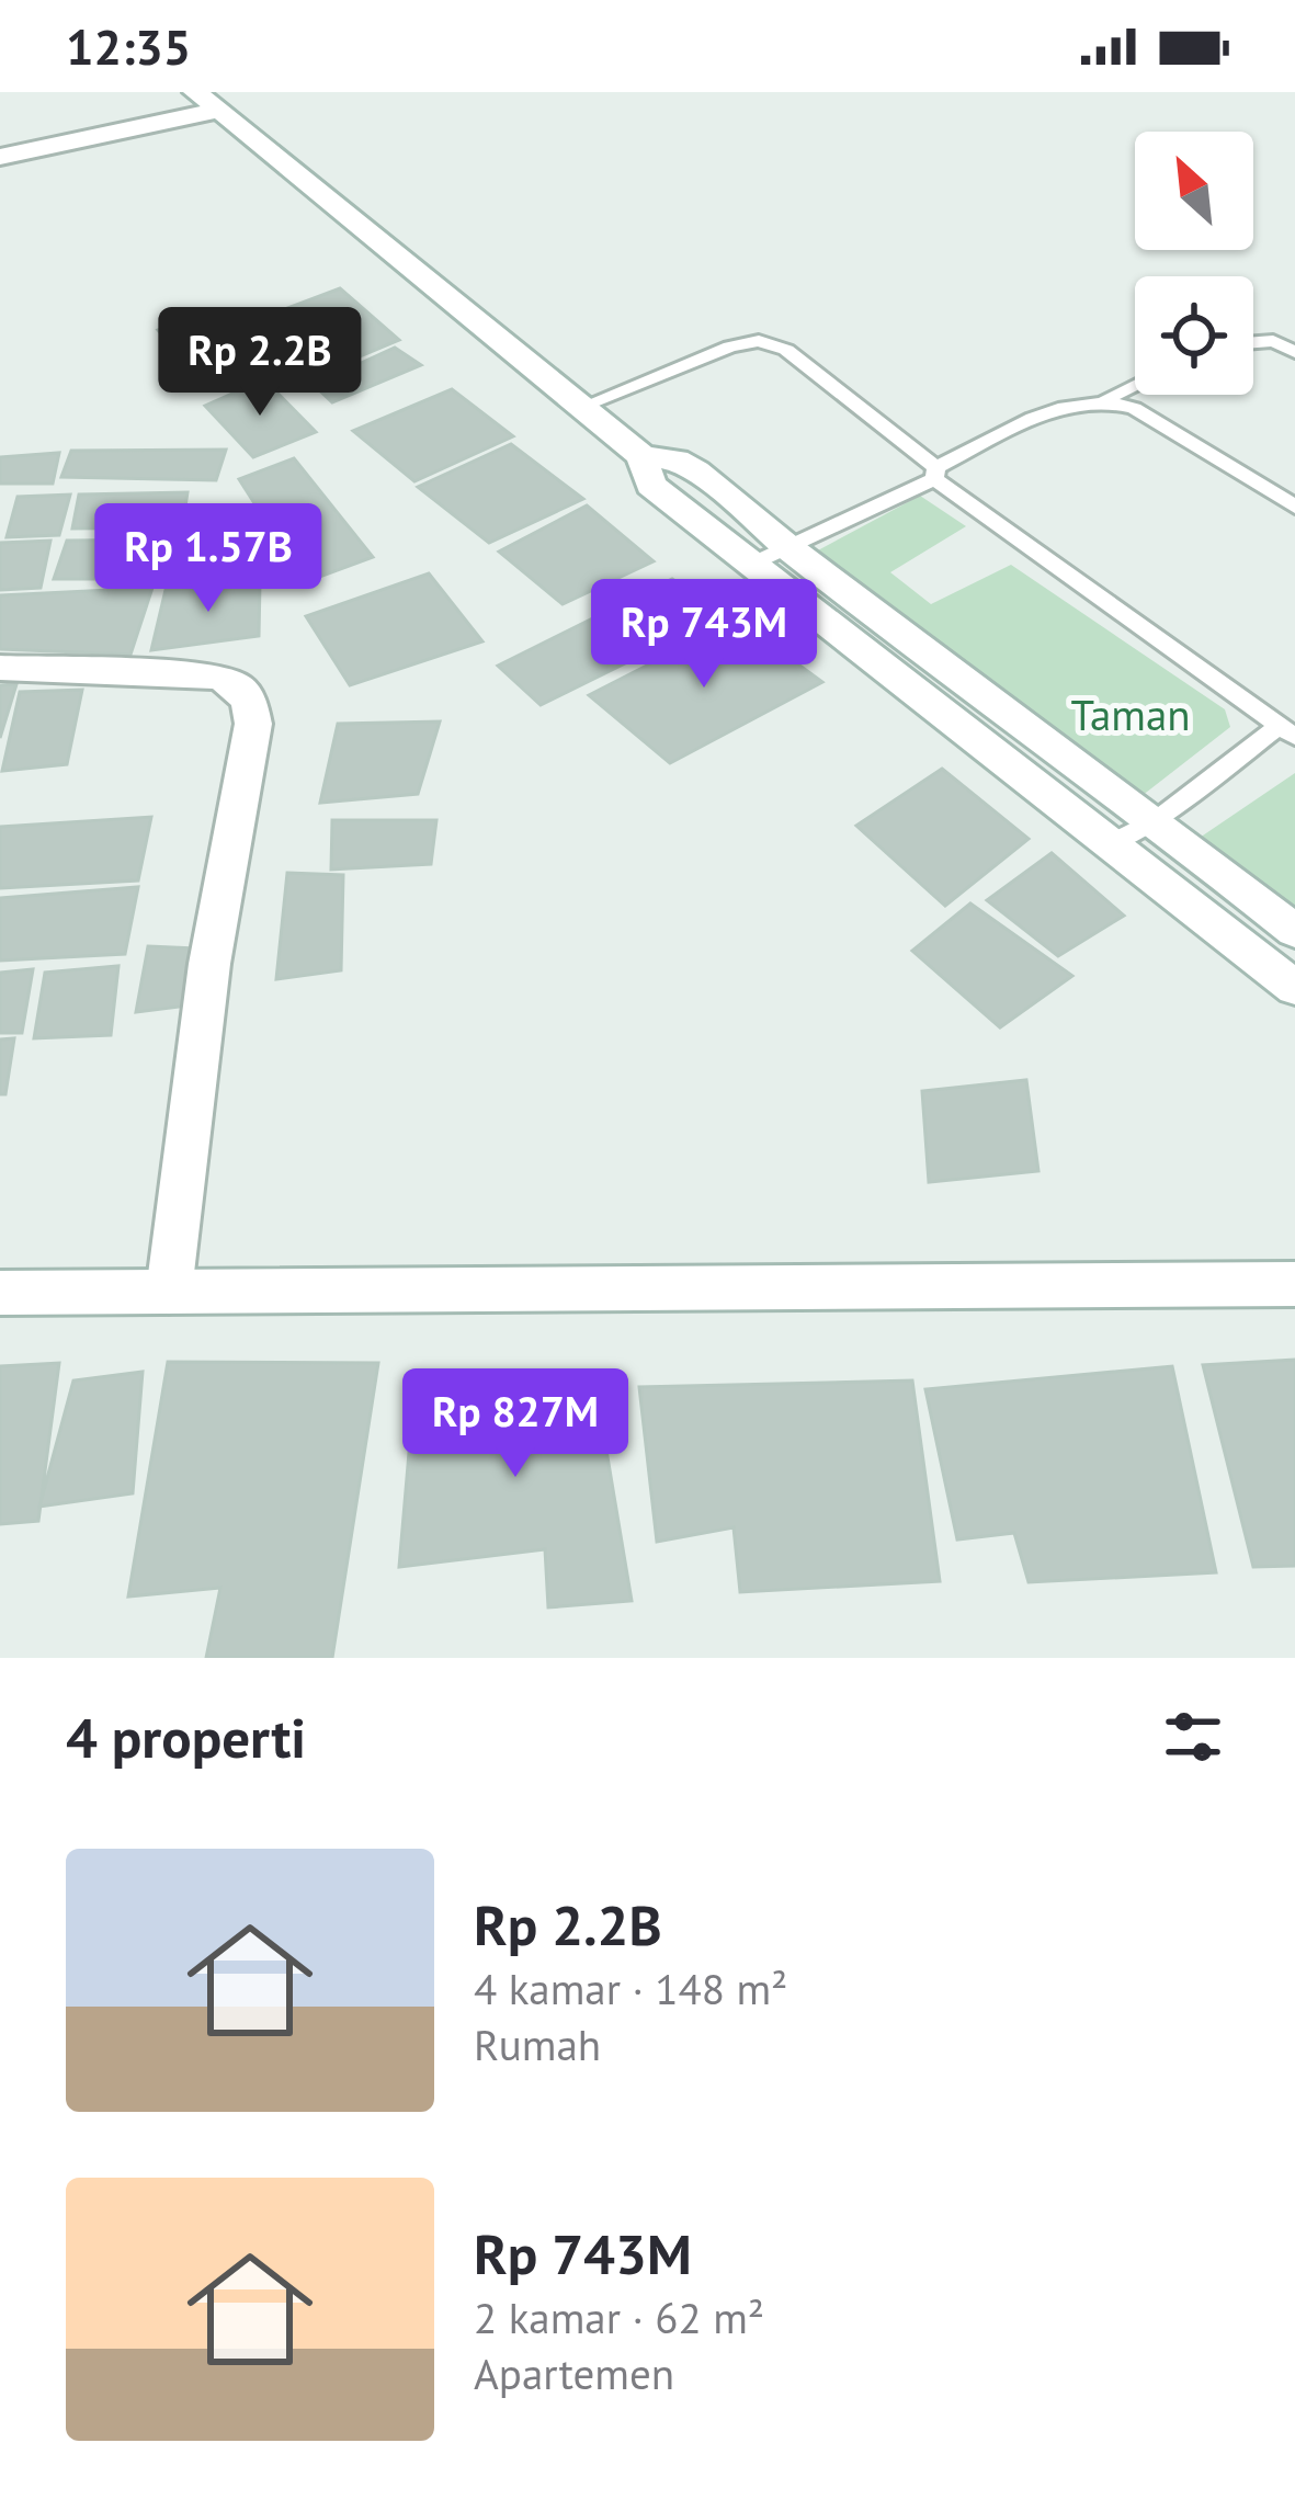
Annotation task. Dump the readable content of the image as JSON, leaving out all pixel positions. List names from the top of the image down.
{
  "parks": ["Taman"],
  "north": "top left",
  "page": {
    "status": "12:35",
    "price": [
      "Rp 2.2B",
      "Rp 1.57B",
      "Rp 743M",
      "Rp 827M"
    ],
    "heading": "4 properti",
    "list": [
      {
        "name": "Rp 2.2B",
        "note": "4 kamar · 148 m² · Rumah"
      },
      {
        "name": "Rp 743M",
        "note": "2 kamar · 62 m² · Apartemen"
      }
    ]
  }
}
